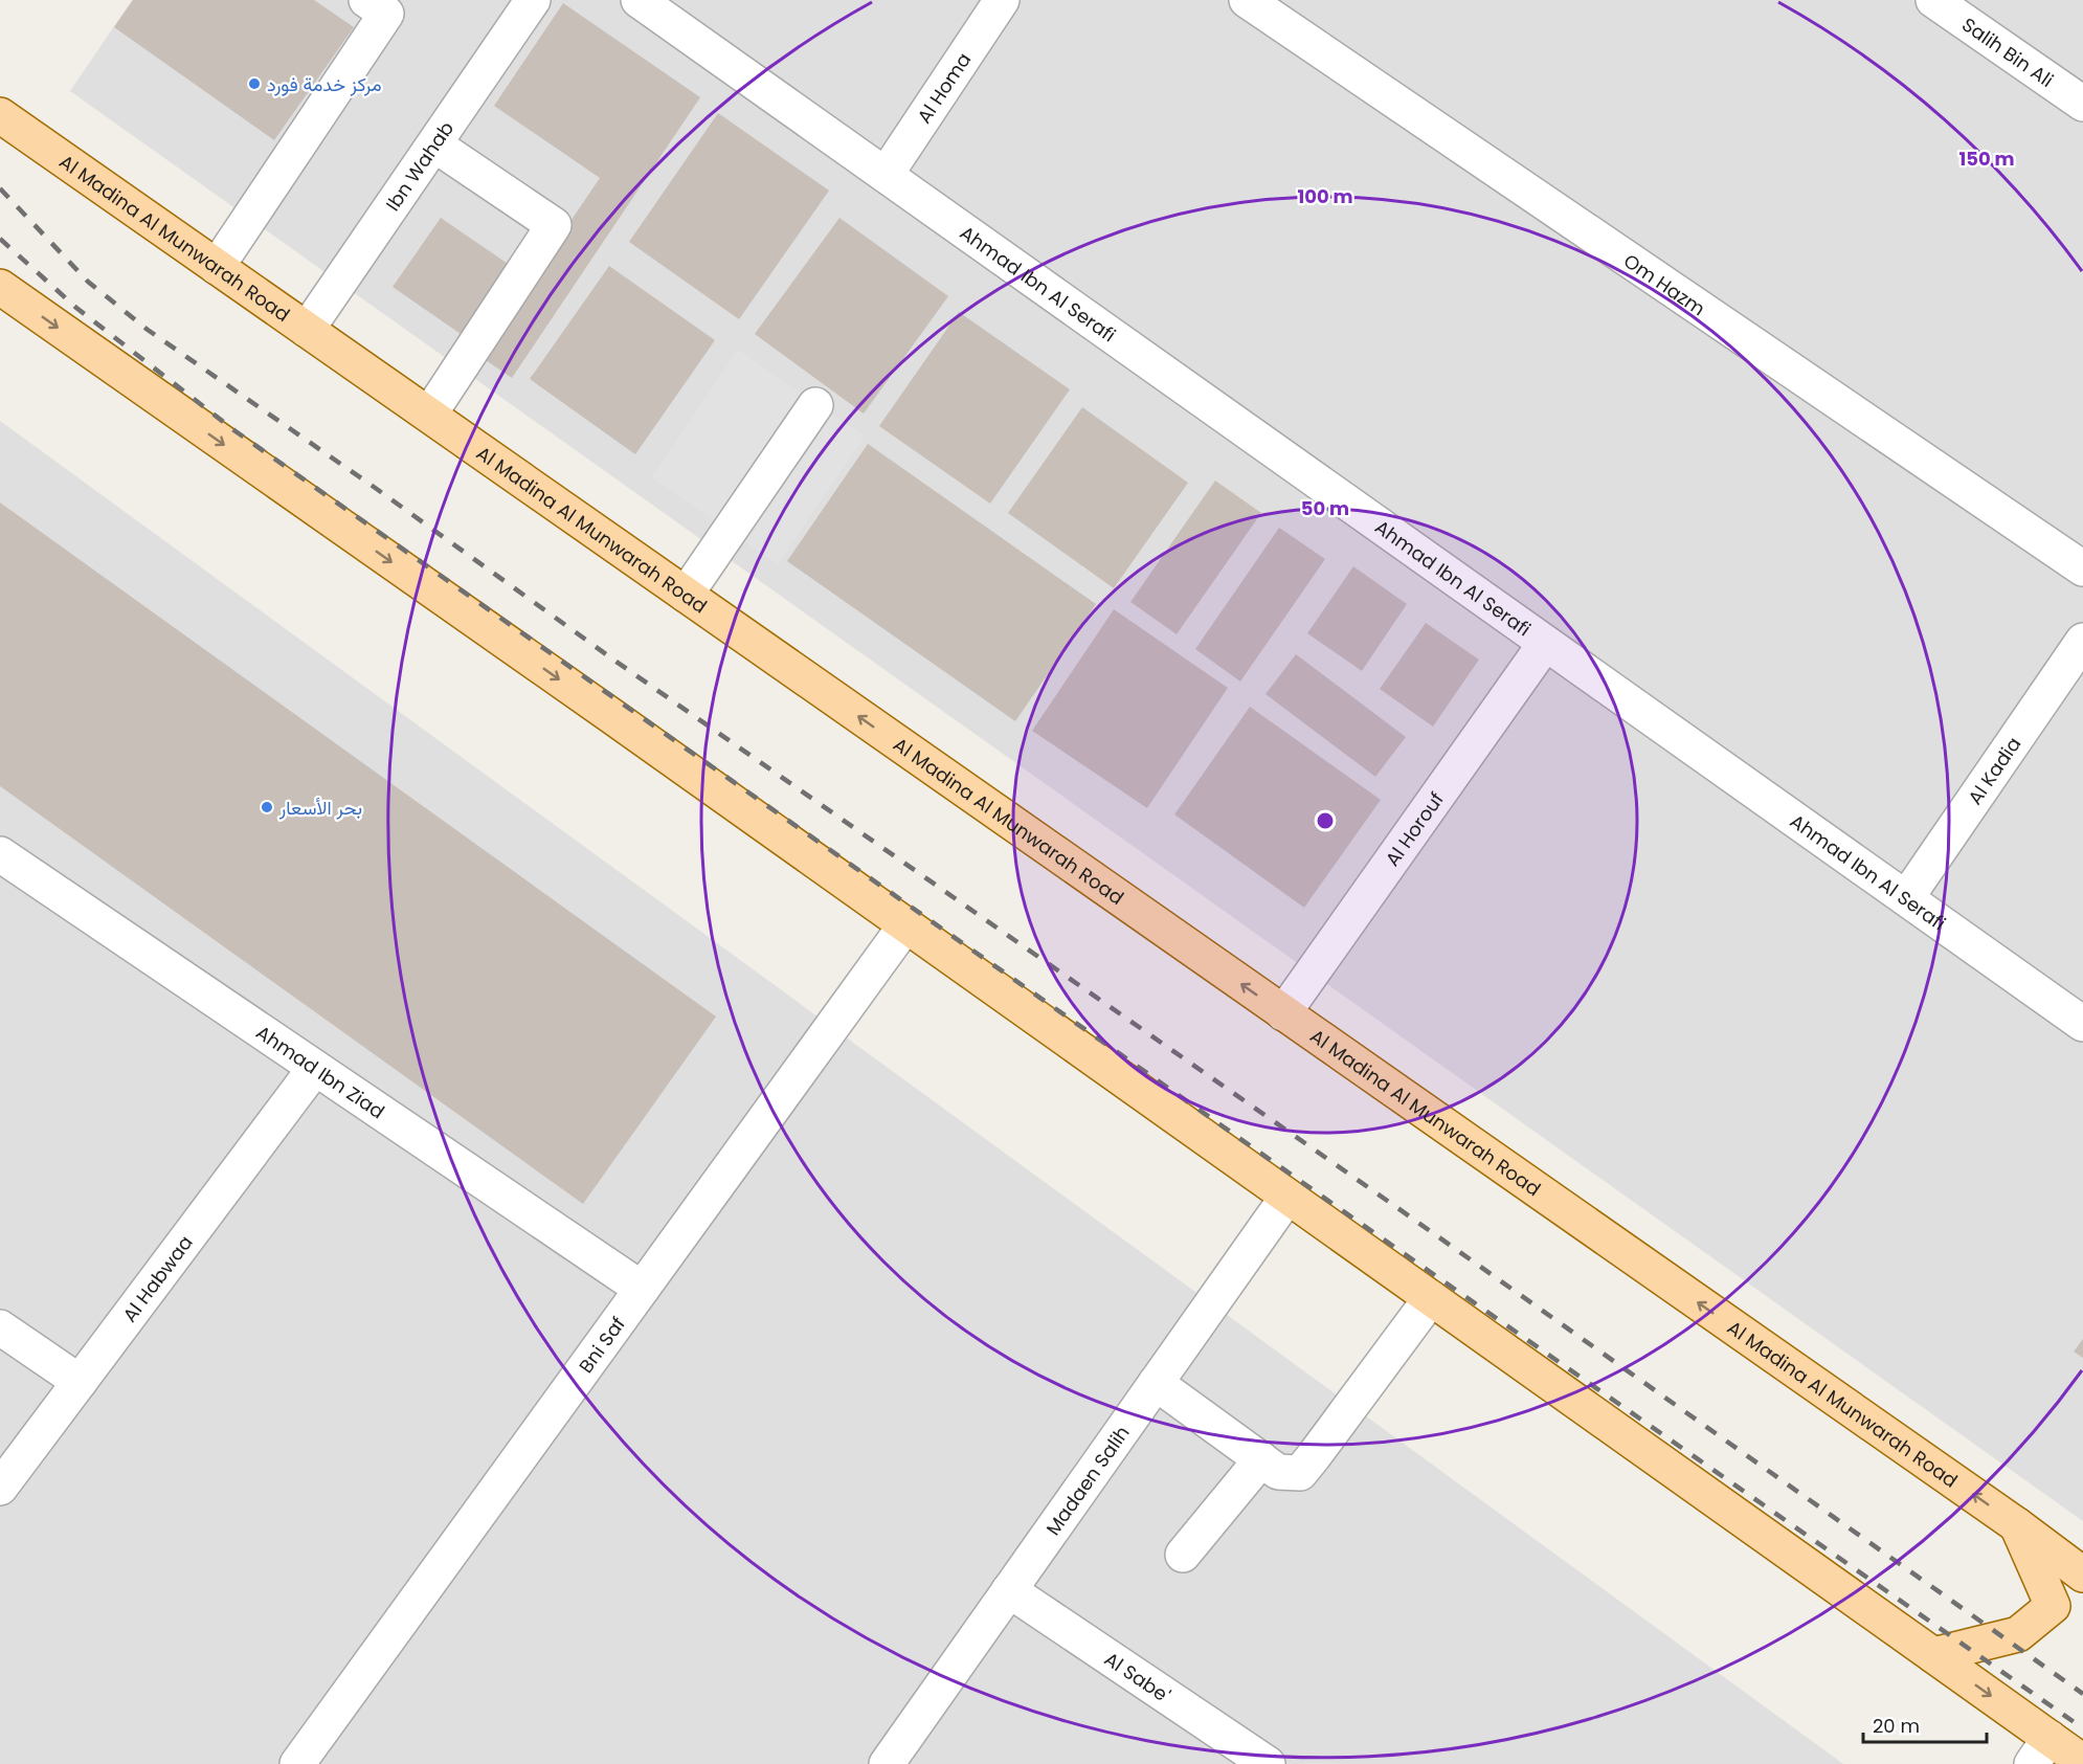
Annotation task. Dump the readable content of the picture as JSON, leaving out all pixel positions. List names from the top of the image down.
{
  "streets": {
    "main road": ["Al Madina Al Munwarah Road"],
    "street": [
      "Salih Bin Ali",
      "Al Homa",
      "Ibn Wahab",
      "Ahmad Ibn Al Serafi",
      "Om Hazm",
      "Al Kadia",
      "Al Horouf",
      "Ahmad Ibn Ziad",
      "Al Habwaa",
      "Bni Saf",
      "Madaen Salih",
      "Al Sabe'"
    ]
  },
  "crossings": [
    ["Al Homa", "Ahmad Ibn Al Serafi"],
    ["Ibn Wahab", "Al Madina Al Munwarah Road"],
    ["Al Madina Al Munwarah Road", "Al Horouf"],
    ["Ahmad Ibn Al Serafi", "Al Kadia"],
    ["Ahmad Ibn Al Serafi", "Al Horouf"],
    ["Ahmad Ibn Ziad", "Al Habwaa"],
    ["Ahmad Ibn Ziad", "Bni Saf"],
    ["Madaen Salih", "Al Sabe'"]
  ],
  "places": ["مركز خدمة فورد", "بحر الأسعار"],
  "scale_bar": "20 m",
  "rings": ["150 m", "100 m", "50 m"]
}
